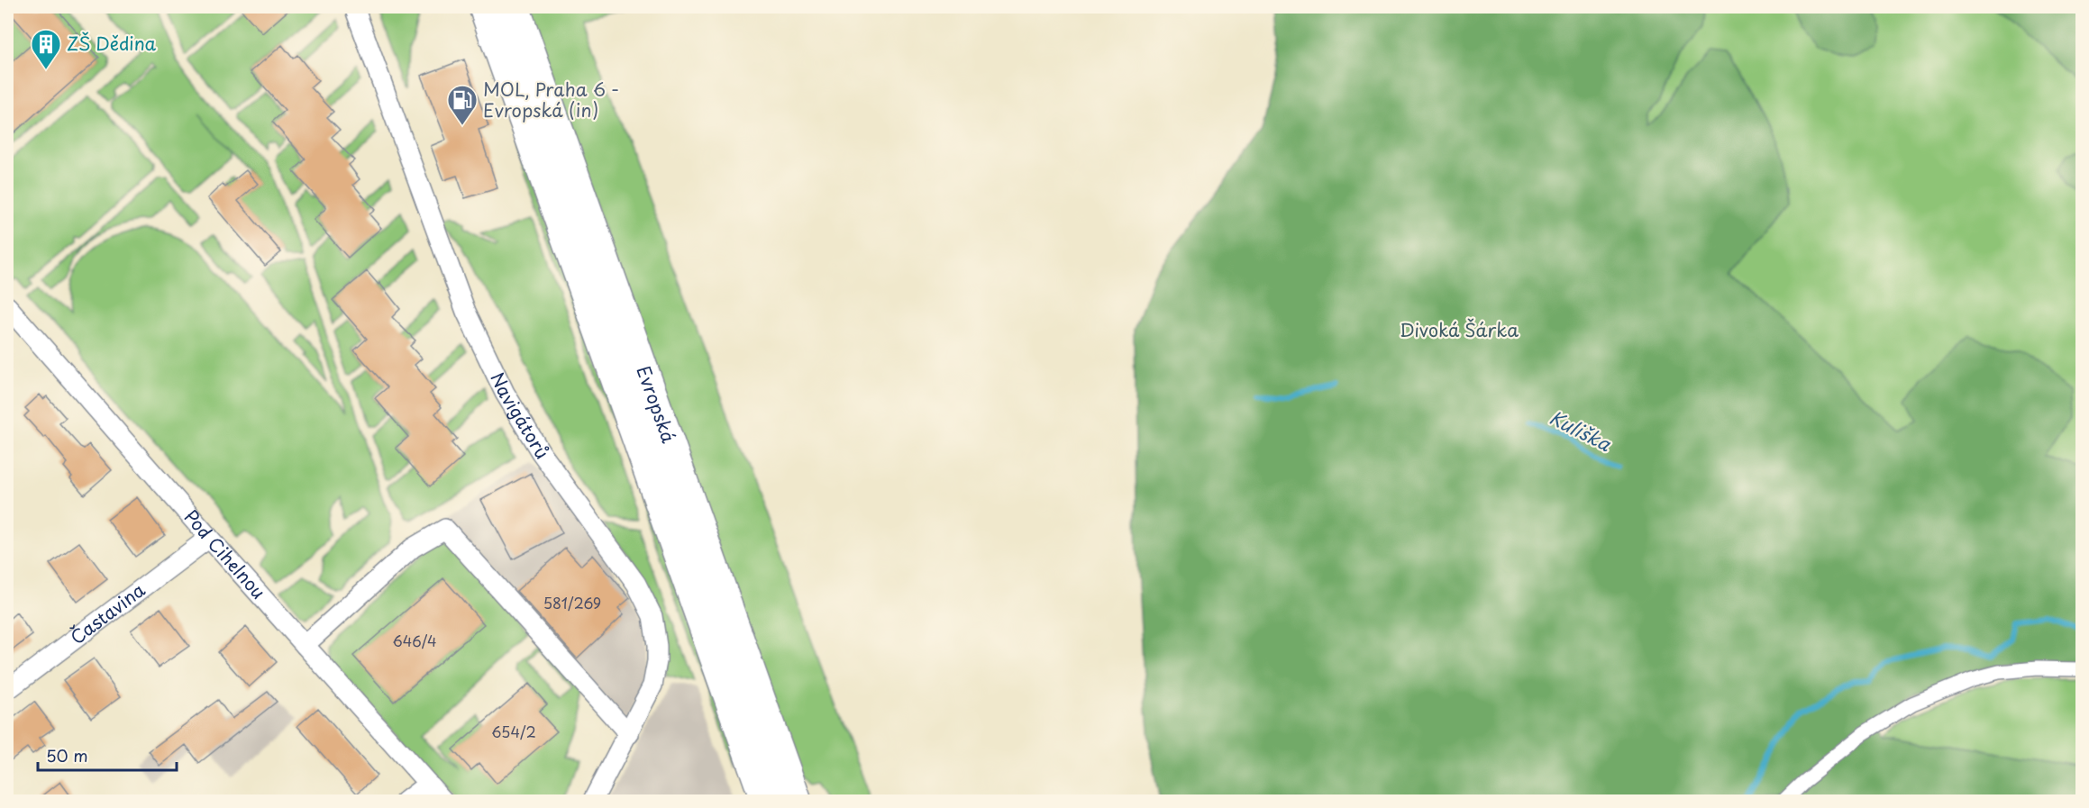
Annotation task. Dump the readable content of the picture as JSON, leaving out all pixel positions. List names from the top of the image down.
{
  "streets": {
    "main road": ["Evropská"],
    "street": ["Navigátorů", "Pod Cihelnou", "Častavina"]
  },
  "crossings": [
    ["Pod Cihelnou", "Častavina"]
  ],
  "water": ["Kuliška"],
  "parks": ["Divoká Šárka"],
  "places": {
    "building": ["ZŠ Dědina"],
    "fuel station": ["MOL, Praha 6 - Evropská (in)"]
  },
  "house_numbers": ["581/269", "646/4", "654/2"],
  "scale_bar": "50 m"
}
